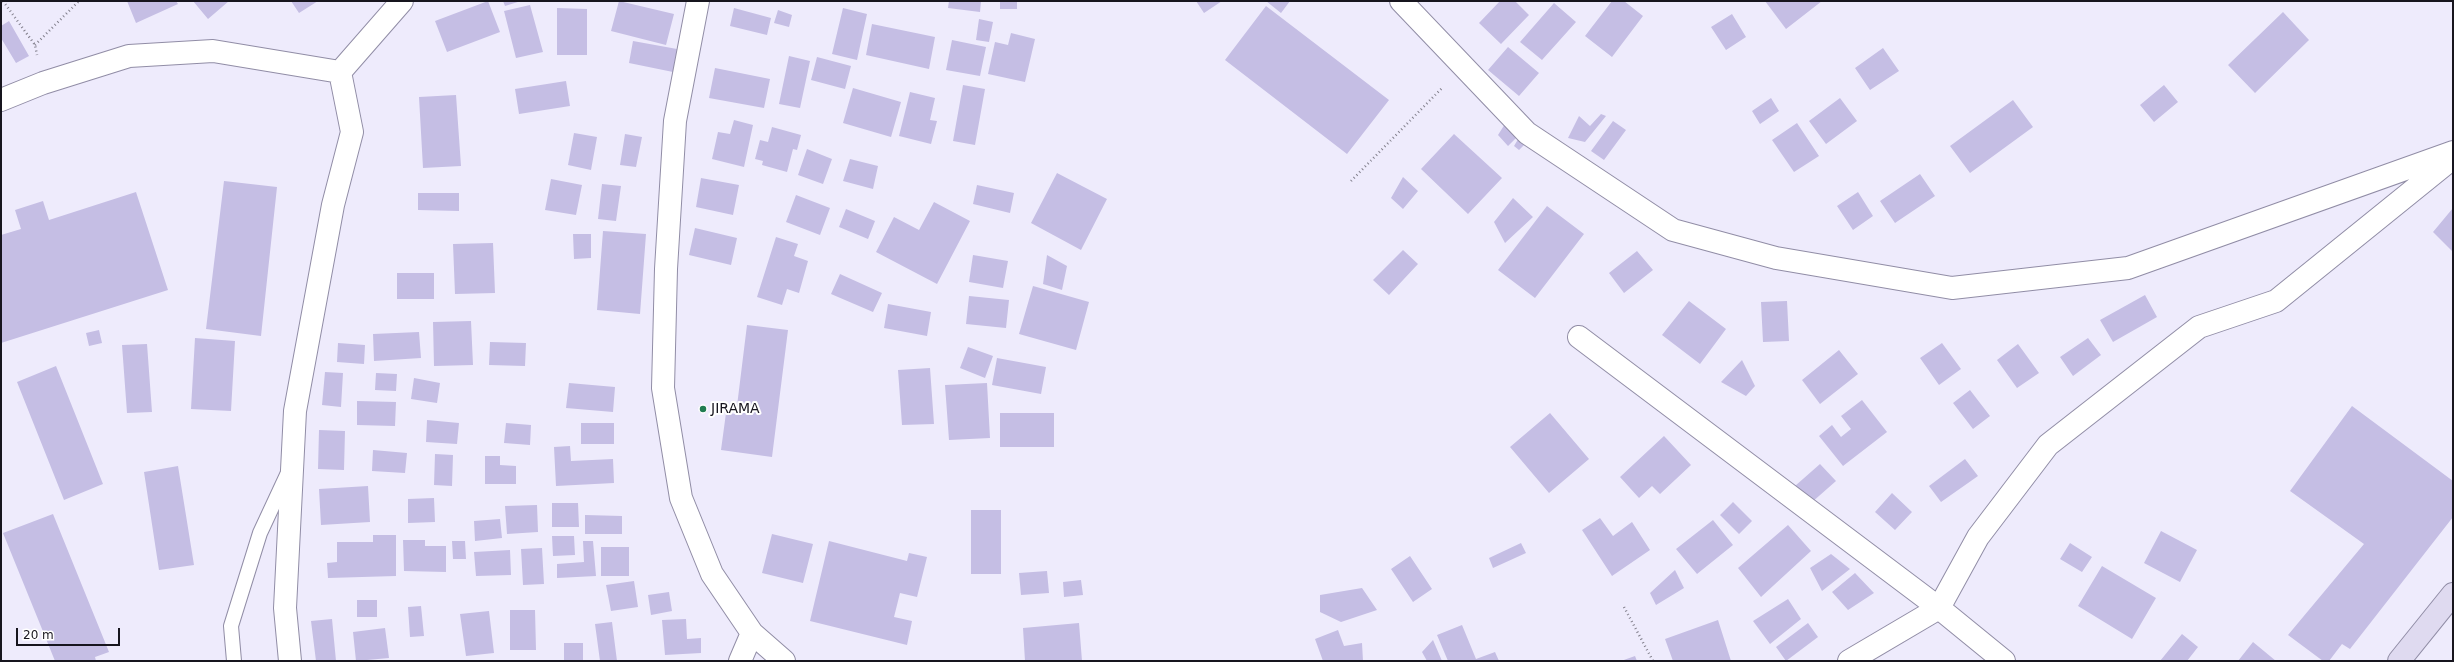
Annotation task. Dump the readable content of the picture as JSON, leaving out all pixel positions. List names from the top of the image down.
{
  "places": ["JIRAMA"],
  "scale_bar": "20 m"
}
